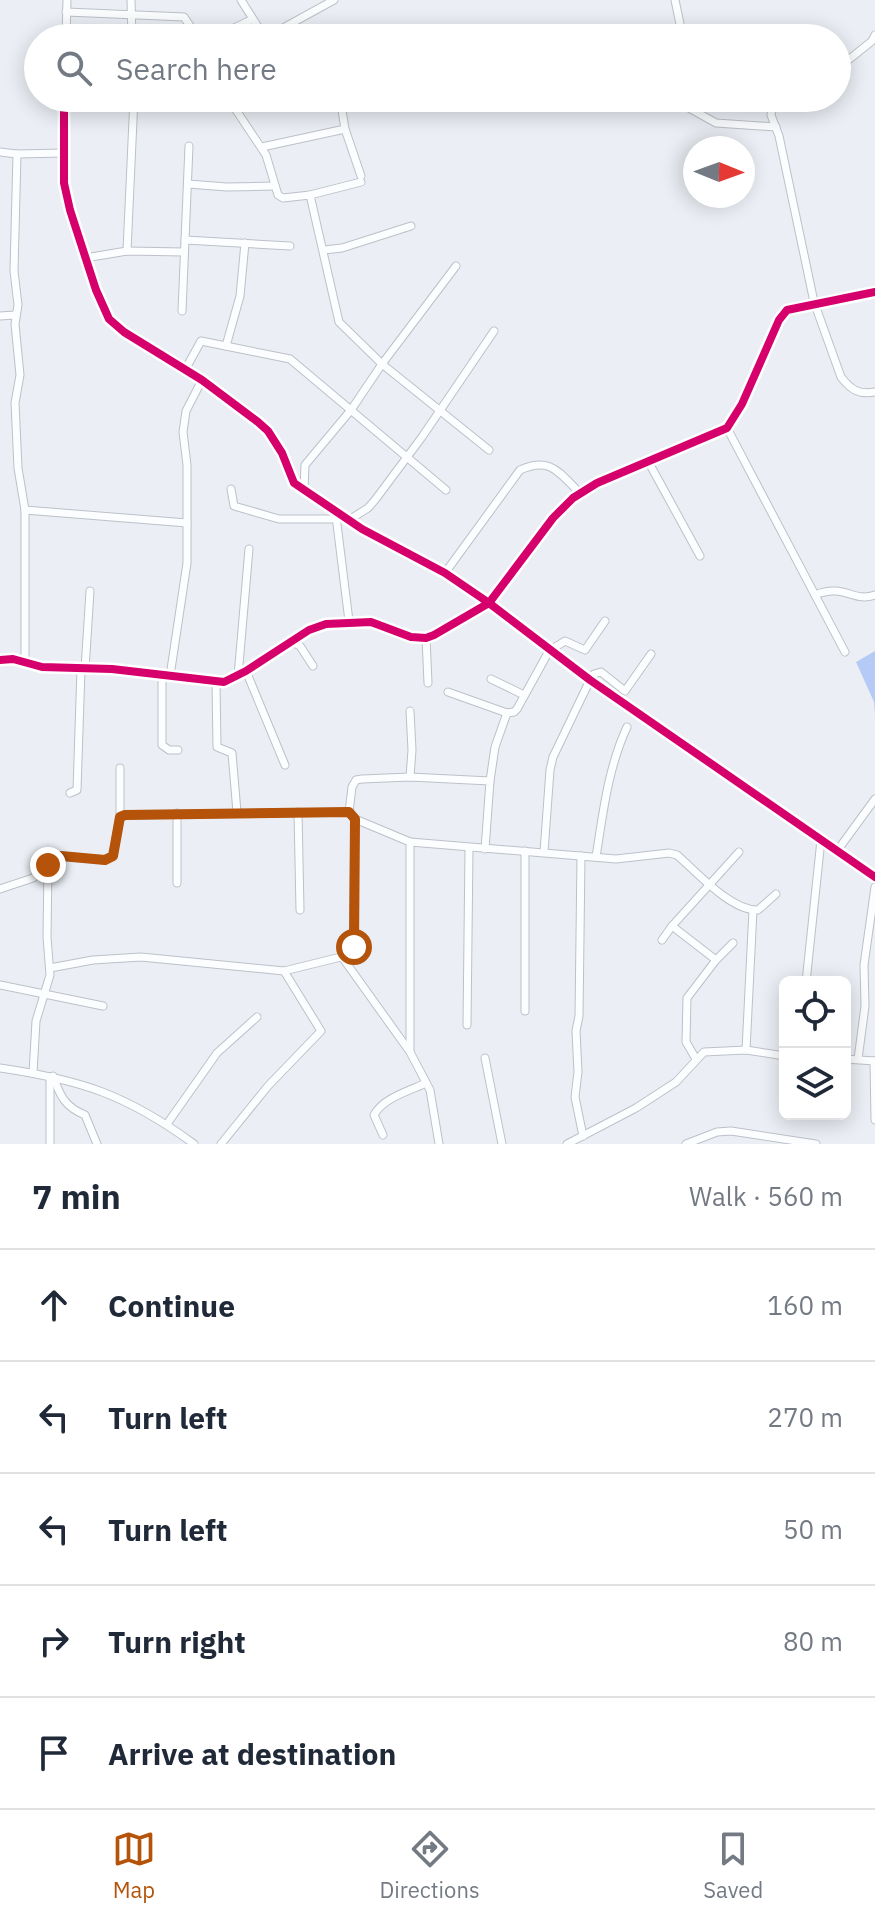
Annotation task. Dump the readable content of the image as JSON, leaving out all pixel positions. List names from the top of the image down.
{
  "north": "right",
  "page": {
    "search": "Search here",
    "heading": ["7 min", "Walk · 560 m"],
    "list": [
      ["Continue", "160 m"],
      ["Turn left", "270 m"],
      ["Turn left", "50 m"],
      ["Turn right", "80 m"],
      "Arrive at destination"
    ],
    "nav": ["Map", "Directions", "Saved"]
  }
}
